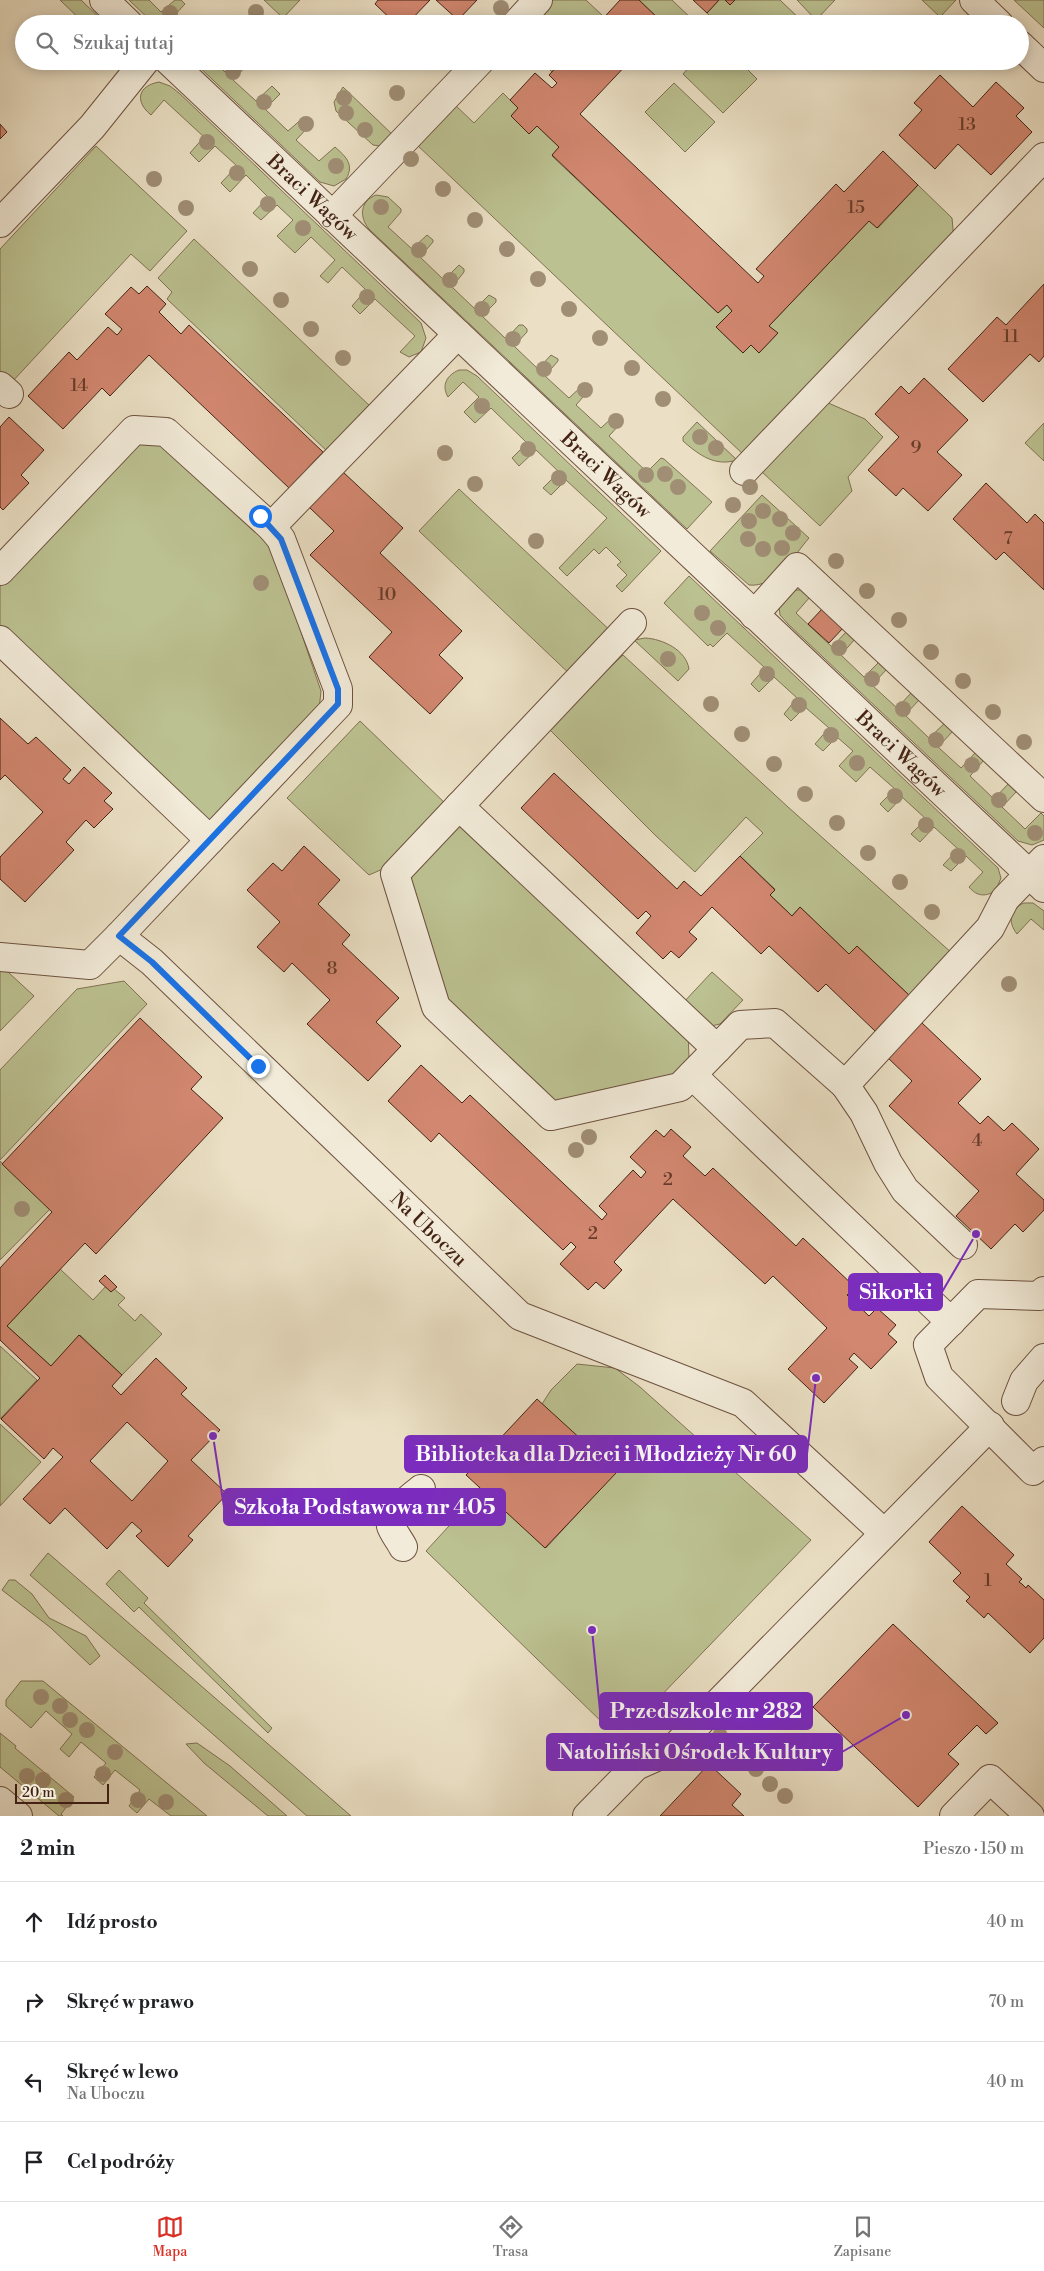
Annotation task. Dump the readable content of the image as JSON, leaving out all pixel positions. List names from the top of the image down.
{
  "streets": {
    "street": ["Braci Wagów", "Na Uboczu"]
  },
  "places": [
    "Sikorki",
    "Biblioteka dla Dzieci i Młodzieży Nr 60",
    "Szkoła Podstawowa nr 405",
    "Przedszkole nr 282",
    "Natoliński Ośrodek Kultury"
  ],
  "house_numbers": [
    "13",
    "15",
    "11",
    "14",
    "9",
    "7",
    "10",
    "8",
    "4",
    "2",
    "2",
    "1"
  ],
  "scale_bar": "20 m",
  "page": {
    "search": "Szukaj tutaj",
    "scale": "20 m",
    "heading": ["2 min", "Pieszo · 150 m"],
    "list": [
      ["Idź prosto", "40 m"],
      ["Skręć w prawo", "70 m"],
      ["Skręć w lewo", "Na Uboczu", "40 m"],
      "Cel podróży"
    ],
    "nav": ["Mapa", "Trasa", "Zapisane"]
  }
}
